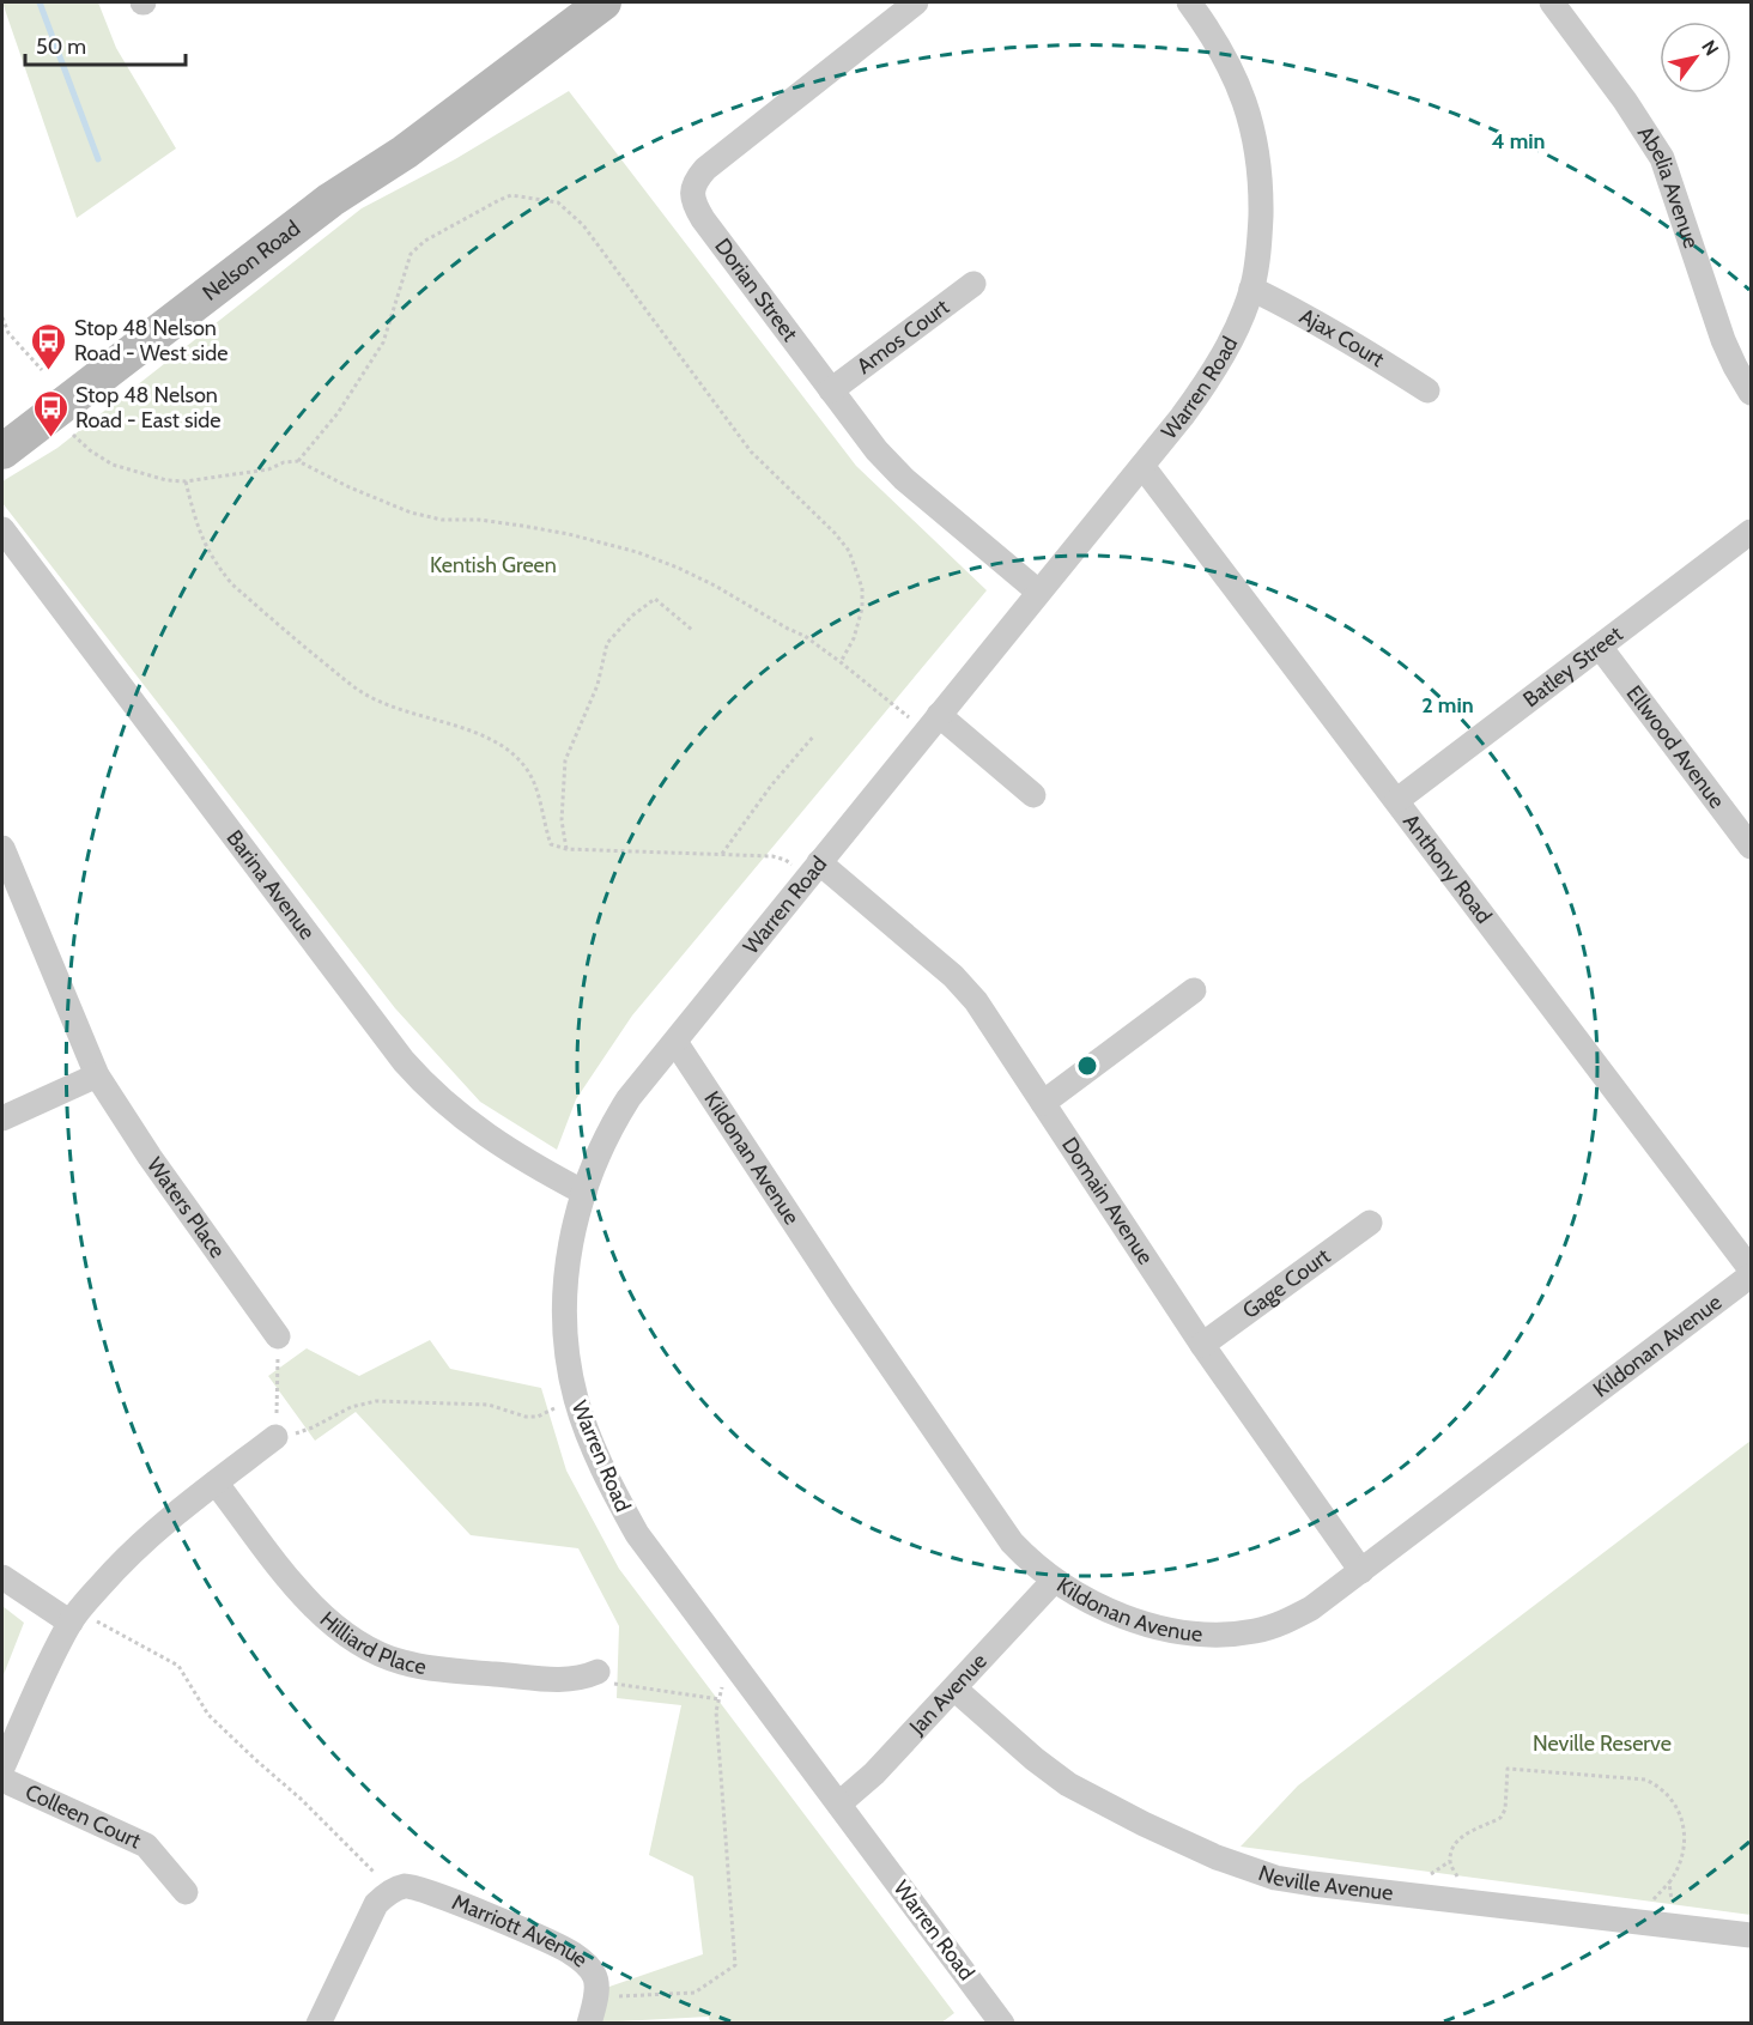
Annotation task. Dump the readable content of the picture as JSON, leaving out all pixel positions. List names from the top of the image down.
{
  "streets": {
    "main road": ["Nelson Road"],
    "street": [
      "Abelia Avenue",
      "Dorian Street",
      "Amos Court",
      "Ajax Court",
      "Warren Road",
      "Batley Street",
      "Ellwood Avenue",
      "Anthony Road",
      "Barina Avenue",
      "Kildonan Avenue",
      "Domain Avenue",
      "Waters Place",
      "Gage Court",
      "Hilliard Place",
      "Jan Avenue",
      "Colleen Court",
      "Neville Avenue",
      "Marriott Avenue"
    ]
  },
  "crossings": [
    ["Dorian Street", "Amos Court"],
    ["Dorian Street", "Warren Road"],
    ["Ajax Court", "Warren Road"],
    ["Warren Road", "Anthony Road"],
    ["Warren Road", "Barina Avenue"],
    ["Warren Road", "Kildonan Avenue"],
    ["Warren Road", "Domain Avenue"],
    ["Warren Road", "Jan Avenue"],
    ["Batley Street", "Ellwood Avenue"],
    ["Batley Street", "Anthony Road"],
    ["Kildonan Avenue", "Domain Avenue"],
    ["Kildonan Avenue", "Jan Avenue"],
    ["Domain Avenue", "Gage Court"],
    ["Jan Avenue", "Neville Avenue"]
  ],
  "parks": ["Kentish Green", "Neville Reserve"],
  "places": {
    "bus stop": ["Stop 48 Nelson Road - West side", "Stop 48 Nelson Road - East side"]
  },
  "scale_bar": "50 m",
  "north": "top right",
  "rings": ["4 min", "2 min"]
}
